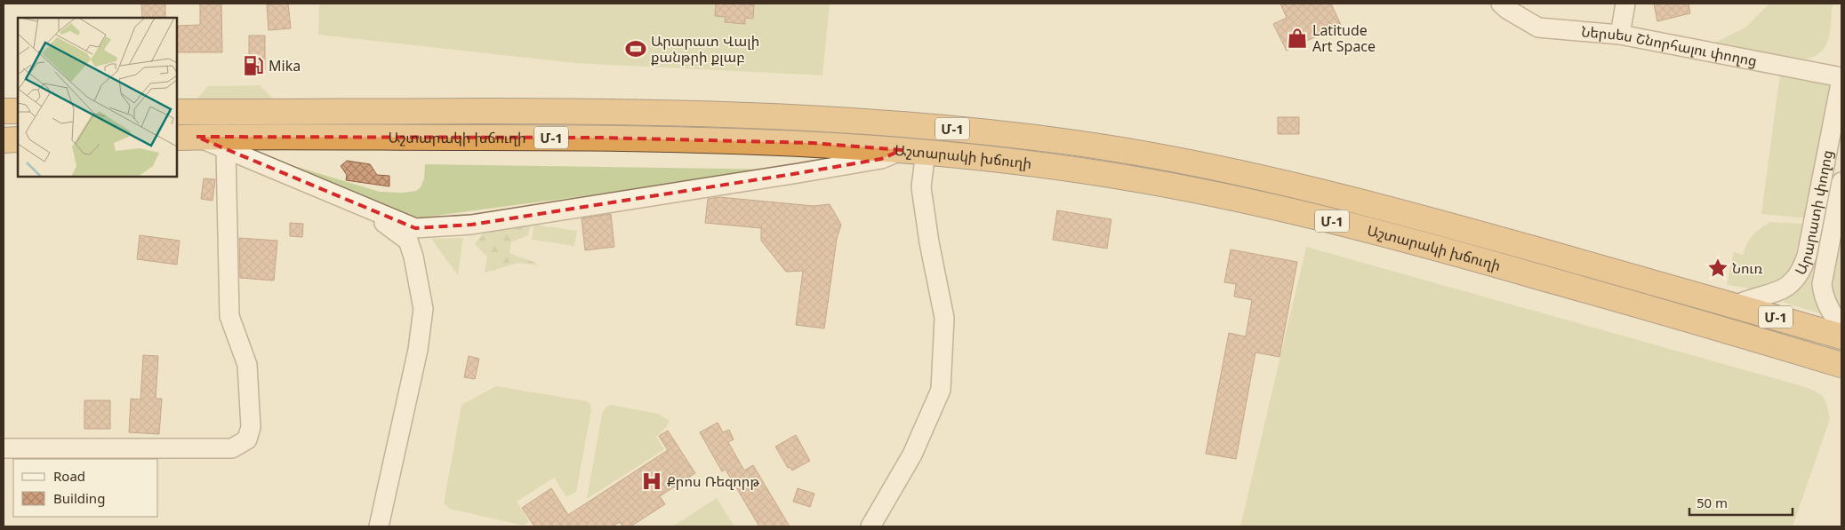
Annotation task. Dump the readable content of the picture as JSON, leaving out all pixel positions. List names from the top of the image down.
{
  "streets": {
    "highway": ["Մ-1", "Աշտարակի խճուղի"],
    "street": ["Ներսես Շնորհալու փողոց", "Արարատի փողոց"]
  },
  "crossings": [
    ["Ներսես Շնորհալու փողոց", "Արարատի փողոց"],
    ["Մ-1", "Աշտարակի խճուղի"],
    ["Մ-1", "Արարատի փողոց"],
    ["Աշտարակի խճուղի", "Արարատի փողոց"]
  ],
  "places": {
    "shop": ["Latitude Art Space"],
    "sports": ["Արարատ Վալի քանթրի քլաբ"],
    "fuel station": ["Mika"],
    "place": ["Նուռ"],
    "hospital": ["Քրոս Ռեզորթ"]
  },
  "legend": ["Road", "Building"],
  "scale_bar": "50 m"
}
